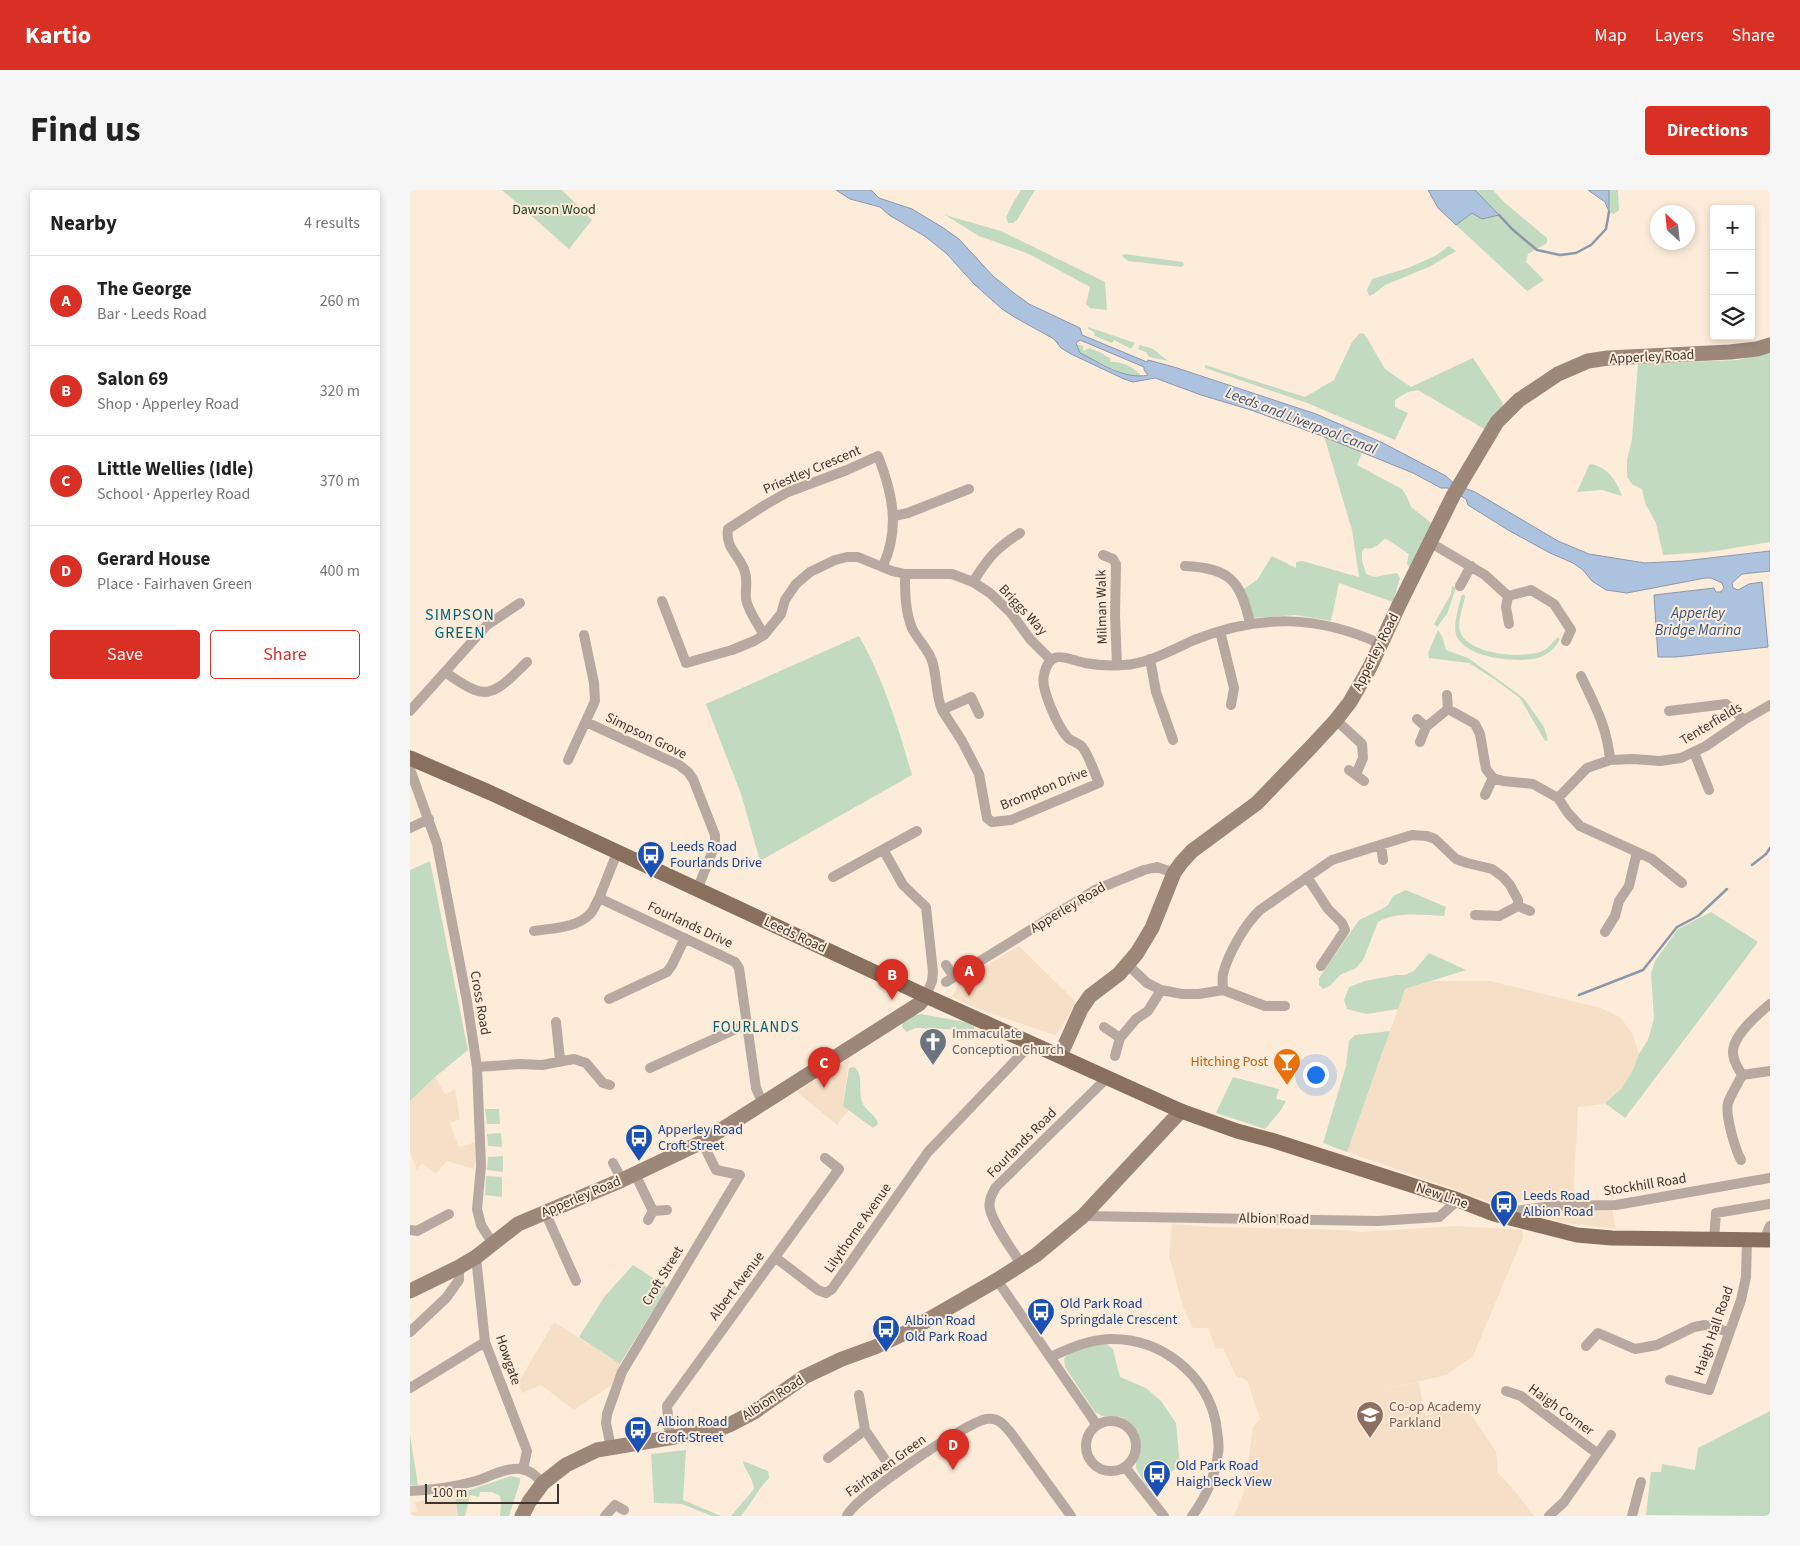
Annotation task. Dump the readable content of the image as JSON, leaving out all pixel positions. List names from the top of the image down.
{
  "streets": {
    "main road": ["Leeds Road", "New Line"],
    "street": [
      "Apperley Road",
      "Priestley Crescent",
      "Milman Walk",
      "Briggs Way",
      "Tenterfields",
      "Simpson Grove",
      "Brompton Drive",
      "Fourlands Drive",
      "Cross Road",
      "Fourlands Road",
      "Stockhill Road",
      "Albion Road",
      "Lilythorne Avenue",
      "Croft Street",
      "Albert Avenue",
      "Haigh Hall Road",
      "Howgate",
      "Haigh Corner",
      "Fairhaven Green"
    ]
  },
  "crossings": [
    ["Apperley Road", "Fourlands Drive"],
    ["Apperley Road", "Leeds Road"],
    ["Apperley Road", "Cross Road"],
    ["Apperley Road", "Croft Street"],
    ["Apperley Road", "Howgate"],
    ["Priestley Crescent", "Briggs Way"],
    ["Briggs Way", "Brompton Drive"],
    ["Simpson Grove", "Leeds Road"],
    ["Leeds Road", "Fourlands Road"],
    ["Leeds Road", "New Line"],
    ["Leeds Road", "Albion Road"],
    ["Leeds Road", "Lilythorne Avenue"],
    ["Fourlands Road", "Albion Road"],
    ["Stockhill Road", "New Line"],
    ["New Line", "Albion Road"],
    ["New Line", "Haigh Hall Road"],
    ["Albion Road", "Croft Street"],
    ["Albion Road", "Albert Avenue"],
    ["Lilythorne Avenue", "Albert Avenue"]
  ],
  "districts": ["SIMPSON GREEN", "FOURLANDS"],
  "water": ["Leeds and Liverpool Canal", "Apperley Bridge Marina"],
  "parks": ["Dawson Wood"],
  "places": {
    "bus stop": [
      "Leeds Road Fourlands Drive",
      "Apperley Road Croft Street",
      "Leeds Road Albion Road",
      "Old Park Road Springdale Crescent",
      "Albion Road Old Park Road",
      "Albion Road Croft Street",
      "Old Park Road Haigh Beck View"
    ],
    "church": ["Immaculate Conception Church"],
    "bar": ["Hitching Post"],
    "school or university": ["Co-op Academy Parkland"]
  },
  "scale_bar": "100 m",
  "north": "top left",
  "page": {
    "header": "Kartio",
    "nav": ["Map", "Layers", "Share"],
    "title": "Find us",
    "buttons": [
      "Directions",
      ["Save", "Share"]
    ],
    "heading": ["Nearby", "4 results"],
    "map_buttons": ["+", "−"],
    "list": [
      {
        "mark": "A",
        "name": "The George",
        "note": "Bar · Leeds Road",
        "value": "260 m"
      },
      {
        "mark": "B",
        "name": "Salon 69",
        "note": "Shop · Apperley Road",
        "value": "320 m"
      },
      {
        "mark": "C",
        "name": "Little Wellies (Idle)",
        "note": "School · Apperley Road",
        "value": "370 m"
      },
      {
        "mark": "D",
        "name": "Gerard House",
        "note": "Place · Fairhaven Green",
        "value": "400 m"
      }
    ],
    "pins": [
      "A",
      "B",
      "C",
      "D"
    ],
    "scale": "100 m"
  }
}
